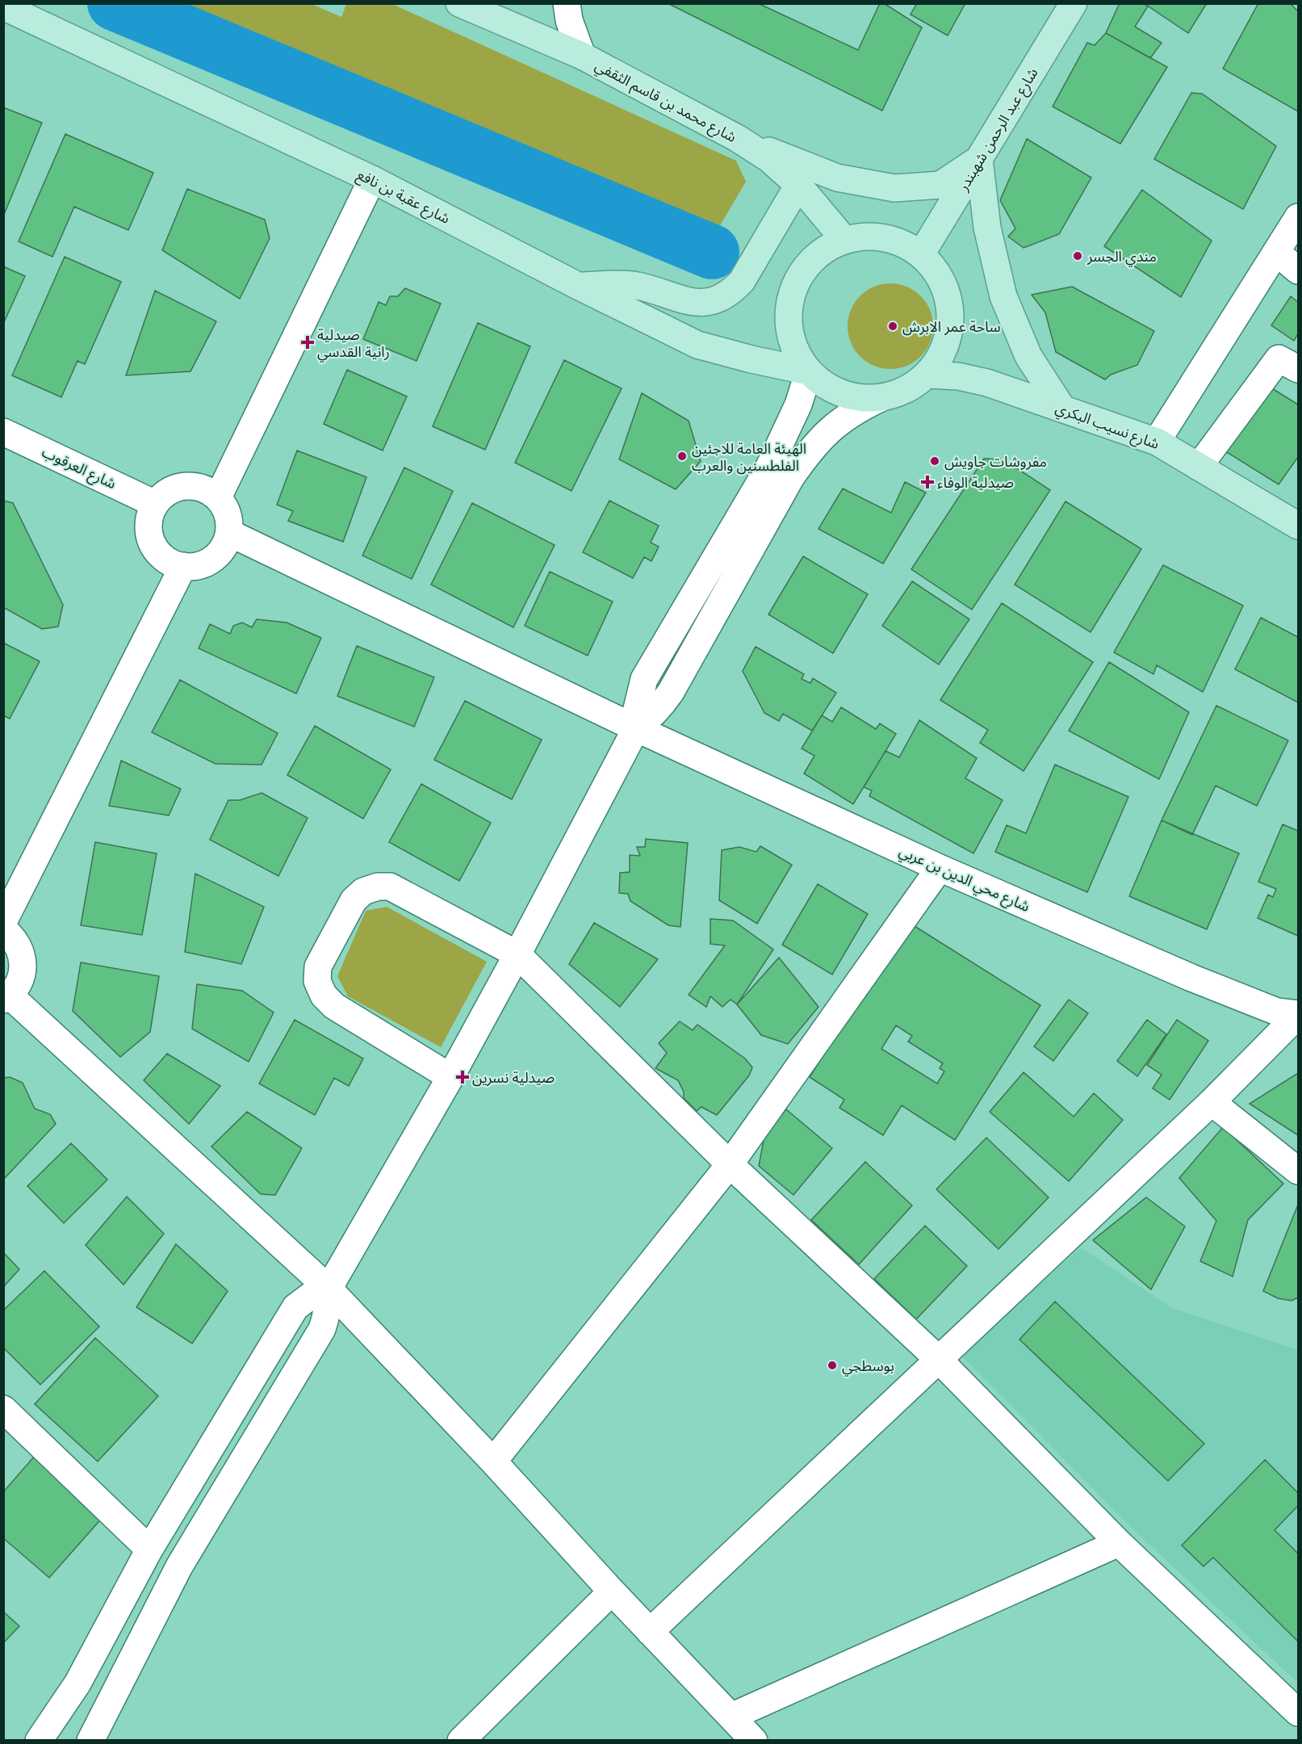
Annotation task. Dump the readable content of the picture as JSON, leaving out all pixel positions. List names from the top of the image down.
{
  "streets": {
    "main road": [
      "شارع محمد بن قاسم الثقفي",
      "شارع عبد الرحمن شهبندر",
      "شارع عقبة بن نافع",
      "شارع نسيب البكري"
    ],
    "street": ["شارع العرقوب", "شارع محي الدين بن عربي"]
  },
  "crossings": [
    ["شارع محمد بن قاسم الثقفي", "شارع عبد الرحمن شهبندر"],
    ["شارع محمد بن قاسم الثقفي", "شارع عقبة بن نافع"],
    ["شارع محمد بن قاسم الثقفي", "شارع نسيب البكري"],
    ["شارع عبد الرحمن شهبندر", "شارع عقبة بن نافع"],
    ["شارع عبد الرحمن شهبندر", "شارع نسيب البكري"],
    ["شارع عقبة بن نافع", "شارع نسيب البكري"],
    ["شارع العرقوب", "شارع محي الدين بن عربي"]
  ],
  "places": {
    "other": [
      "مندي الجسر",
      "ساحة عمر الابرش",
      "الهيئة العامة للاجئين الفلطسنين والعرب",
      "مفروشات جاويش",
      "بوسطجي"
    ],
    "health": ["صيدلية رانية القدسي", "صيدلية الوفاء", "صيدلية نسرين"]
  }
}
